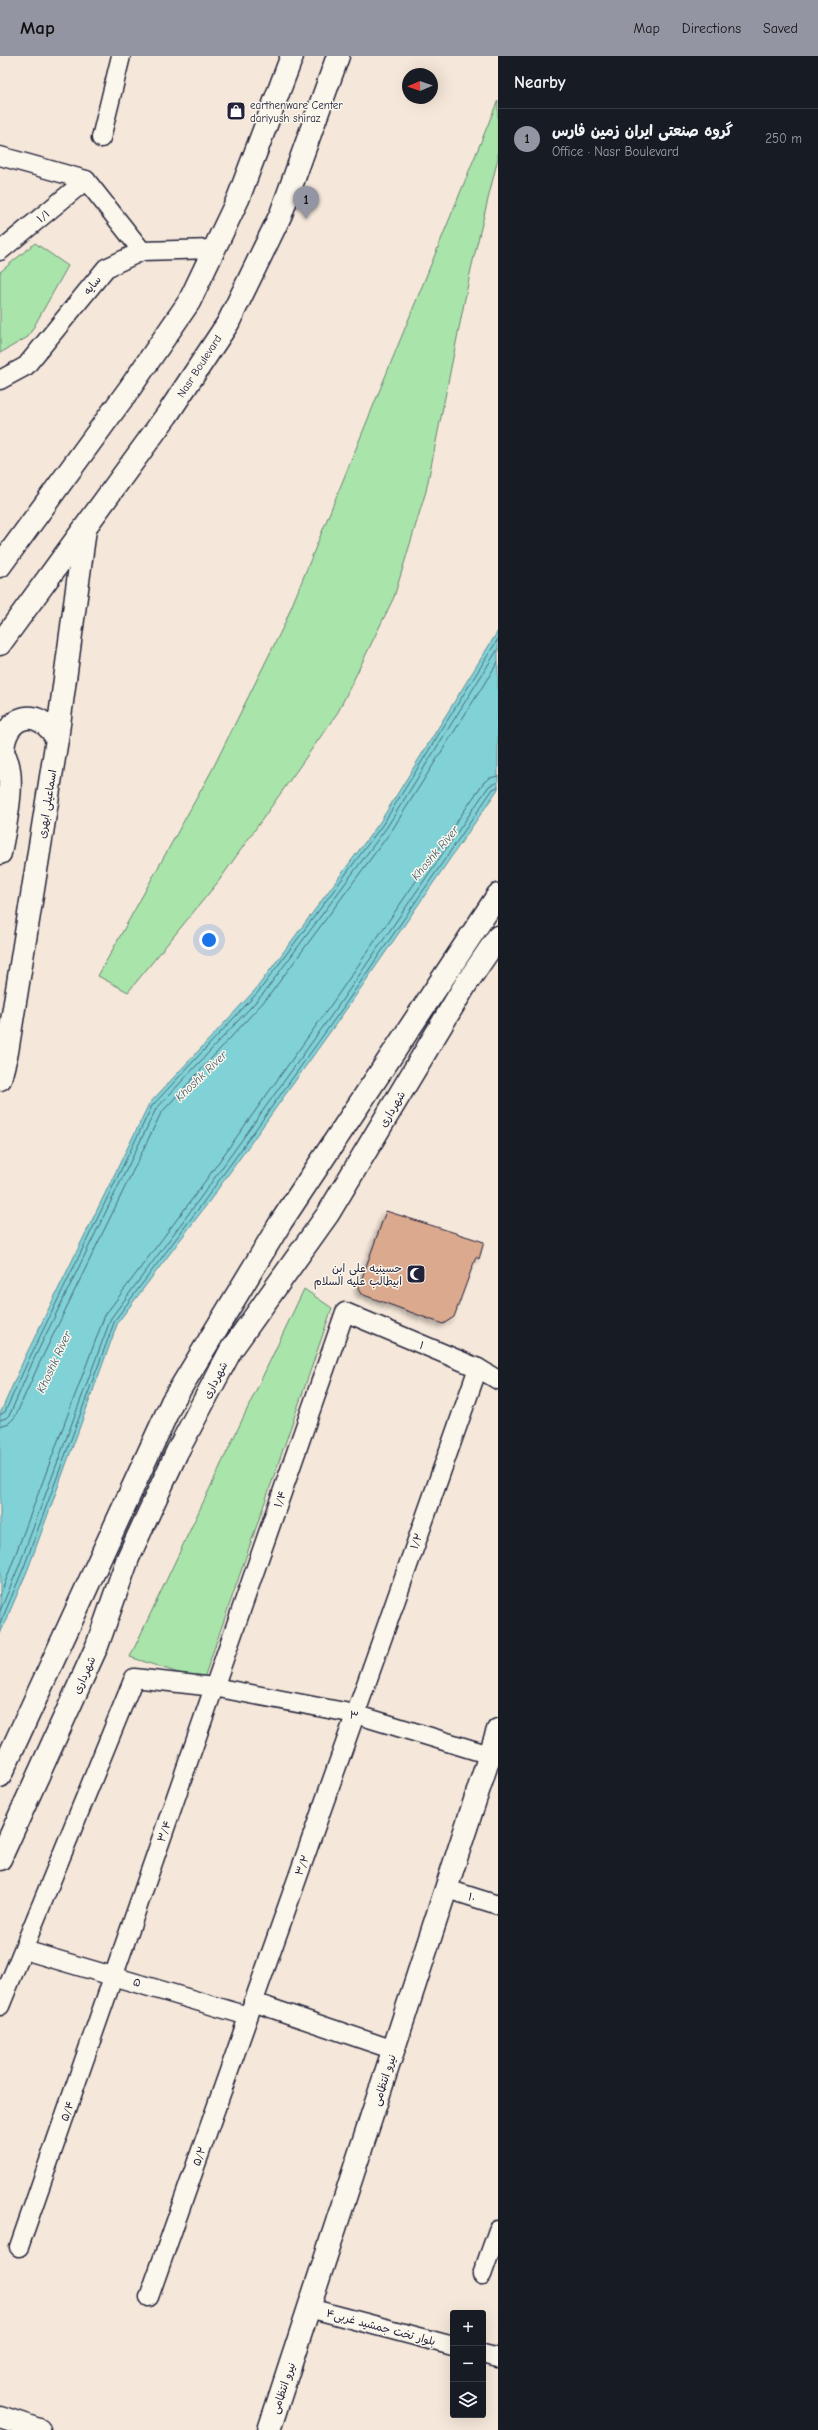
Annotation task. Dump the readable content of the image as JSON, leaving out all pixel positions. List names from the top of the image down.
{
  "streets": {
    "street": [
      "۱/۱",
      "سایه",
      "Nasr Boulevard",
      "اسماعیلی ابهری",
      "شهرداری",
      "۱",
      "۱/۴",
      "۱/۲",
      "۳",
      "۳/۴",
      "۳/۲",
      "۱۰",
      "۵",
      "نیرو انتظامی",
      "۵/۴",
      "۵/۲",
      "بلوار تخت جمشید غربی۴"
    ]
  },
  "crossings": [
    ["Nasr Boulevard", "اسماعیلی ابهری"],
    ["۱", "۱/۴"],
    ["۱", "۱/۲"],
    ["۱/۴", "۳"],
    ["۱/۴", "۳/۴"],
    ["۱/۲", "۳"],
    ["۱/۲", "۳/۲"],
    ["۳", "۳/۴"],
    ["۳", "۳/۲"],
    ["۳", "۵"],
    ["۳", "نیرو انتظامی"],
    ["۳/۴", "۵"],
    ["۳/۴", "۵/۴"],
    ["۳/۲", "۵"],
    ["۳/۲", "۵/۲"],
    ["۱۰", "نیرو انتظامی"],
    ["۵", "نیرو انتظامی"],
    ["۵", "۵/۴"],
    ["۵", "۵/۲"],
    ["نیرو انتظامی", "بلوار تخت جمشید غربی۴"]
  ],
  "water": ["Khoshk River"],
  "places": {
    "shop": ["earthenware Center dariyush shiraz"],
    "mosque": ["حسینیه علی ابن ابیطالب علیه السلام"]
  },
  "north": "left",
  "page": {
    "header": "Map",
    "nav": ["Map", "Directions", "Saved"],
    "heading": "Nearby",
    "list": [
      {
        "mark": "1",
        "name": "گروه صنعتی ایران زمین فارس",
        "note": "Office · Nasr Boulevard",
        "value": "250 m"
      }
    ],
    "pins": "1",
    "map_buttons": ["+", "−"]
  }
}
